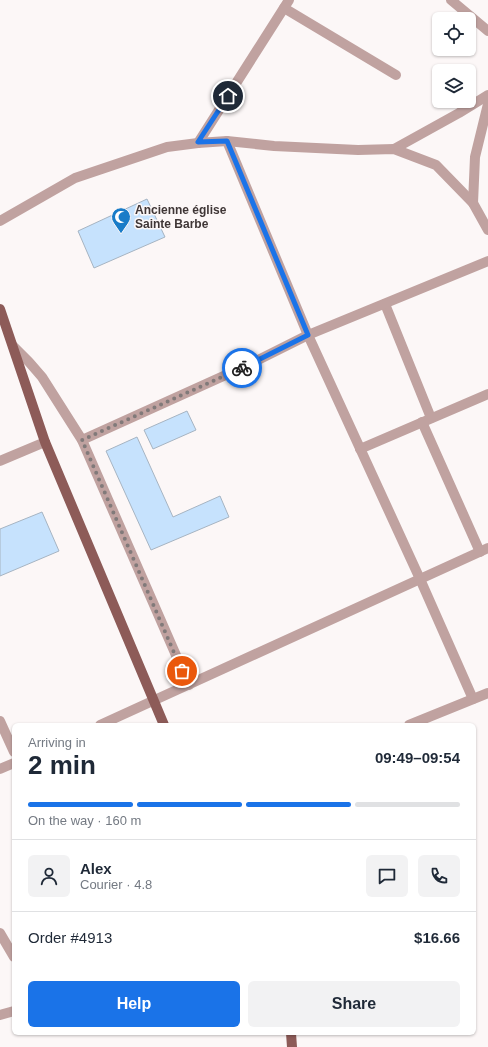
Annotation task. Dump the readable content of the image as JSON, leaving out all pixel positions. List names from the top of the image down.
{
  "places": {
    "mosque": ["Ancienne église Sainte Barbe"]
  },
  "page": {
    "heading": ["2 min", "Arriving in", "09:49–09:54"],
    "panel": [
      "Alex",
      "Courier · 4.8",
      "Order #4913",
      "$16.66"
    ],
    "bar": "On the way · 160 m",
    "buttons": ["Help", "Share"]
  }
}
